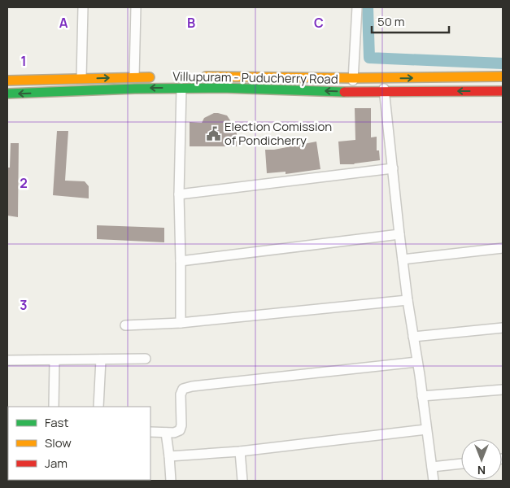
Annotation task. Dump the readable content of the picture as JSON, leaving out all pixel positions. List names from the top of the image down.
{
  "streets": {
    "highway": ["Villupuram - Puducherry Road"]
  },
  "places": {
    "public building": ["Election Comission of Pondicherry"]
  },
  "legend": ["Fast", "Slow", "Jam"],
  "scale_bar": "50 m",
  "north": "bottom",
  "grid": {
    "columns": ["A", "B", "C"],
    "rows": ["1", "2", "3"]
  }
}
